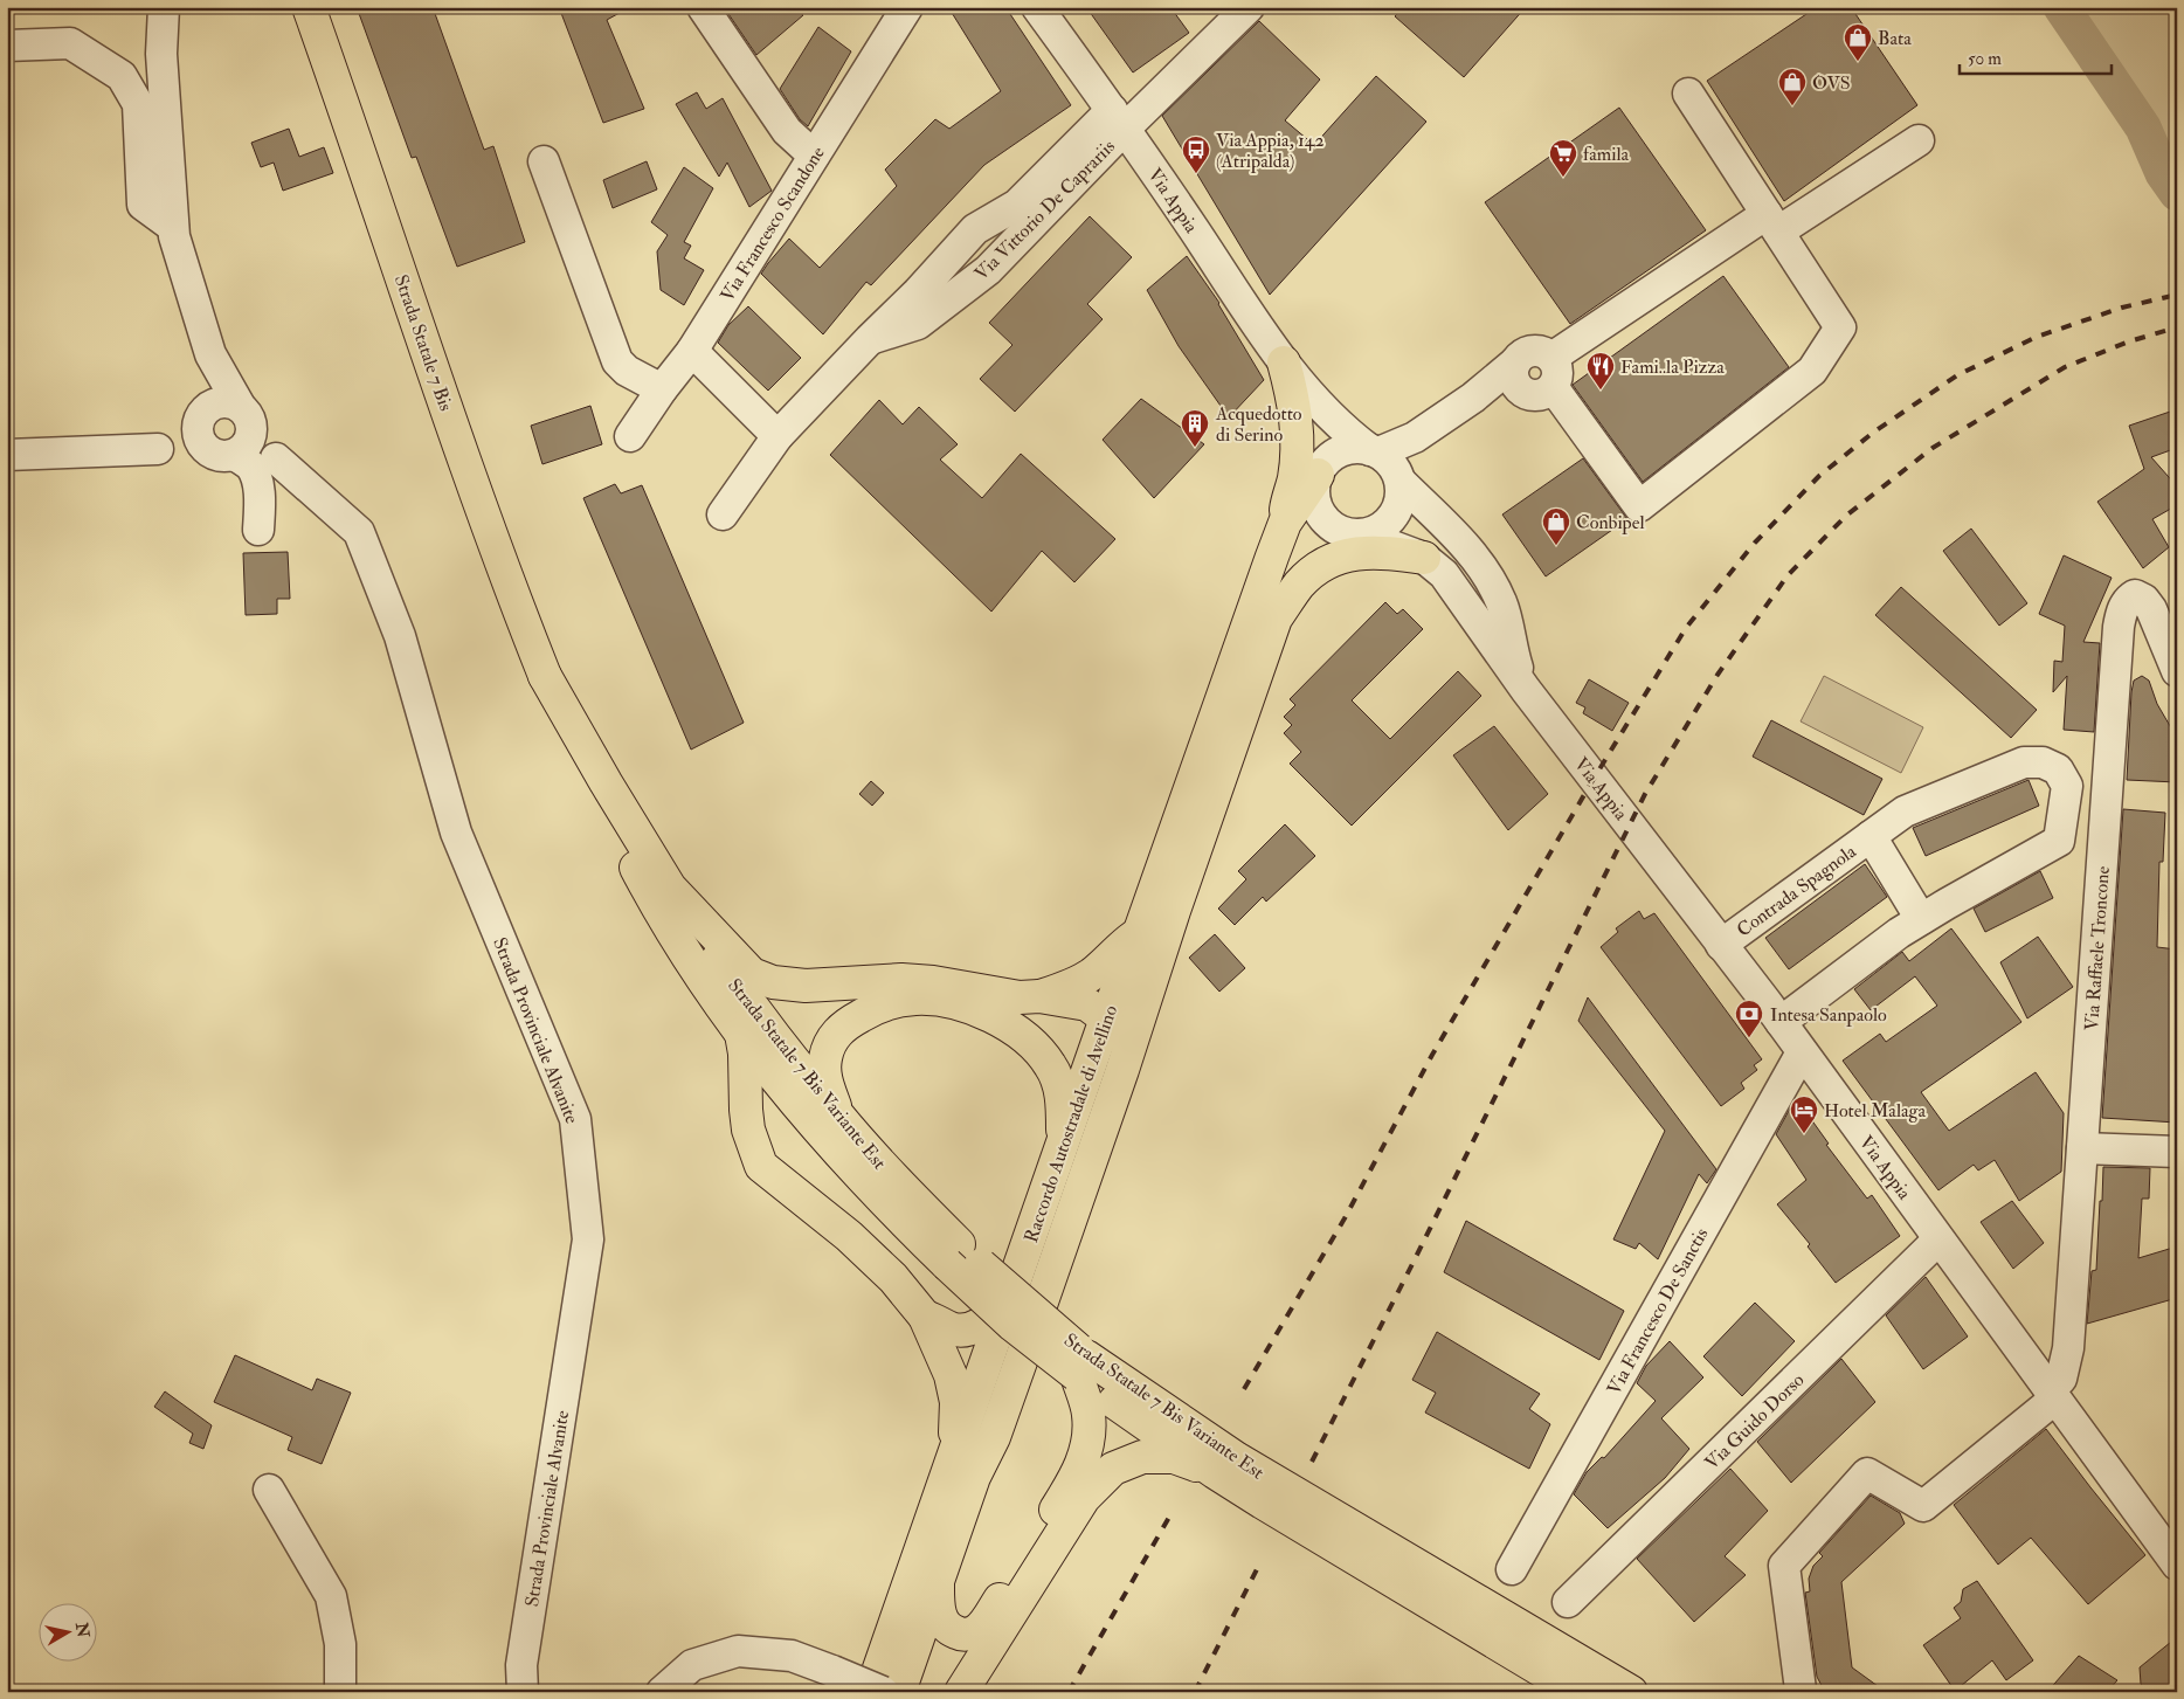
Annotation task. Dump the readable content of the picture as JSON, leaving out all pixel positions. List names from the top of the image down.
{
  "streets": {
    "main road": ["Strada Statale 7 Bis", "Strada Statale 7 Bis Variante Est", "Raccordo Autostradale di Avellino"],
    "street": [
      "Via Appia",
      "Via Vittorio De Caprariis",
      "Via Francesco Scandone",
      "Contrada Spagnola",
      "Via Raffaele Troncone",
      "Strada Provinciale Alvanite",
      "Via Francesco De Sanctis",
      "Via Guido Dorso"
    ]
  },
  "crossings": [
    ["Via Appia", "Via Vittorio De Caprariis"],
    ["Via Appia", "Contrada Spagnola"],
    ["Via Appia", "Via Raffaele Troncone"],
    ["Via Appia", "Via Francesco De Sanctis"],
    ["Via Appia", "Via Guido Dorso"],
    ["Strada Statale 7 Bis", "Strada Statale 7 Bis Variante Est"]
  ],
  "places": {
    "shop": ["Bata", "OVS", "Conbipel"],
    "bus stop": ["Via Appia, 142 (Atripalda)"],
    "supermarket": ["famila"],
    "restaurant": ["Fami..la Pizza"],
    "building": ["Acquedotto di Serino"],
    "bank": ["Intesa Sanpaolo"],
    "hotel": ["Hotel Malaga"]
  },
  "scale_bar": "50 m",
  "north": "right"
}
